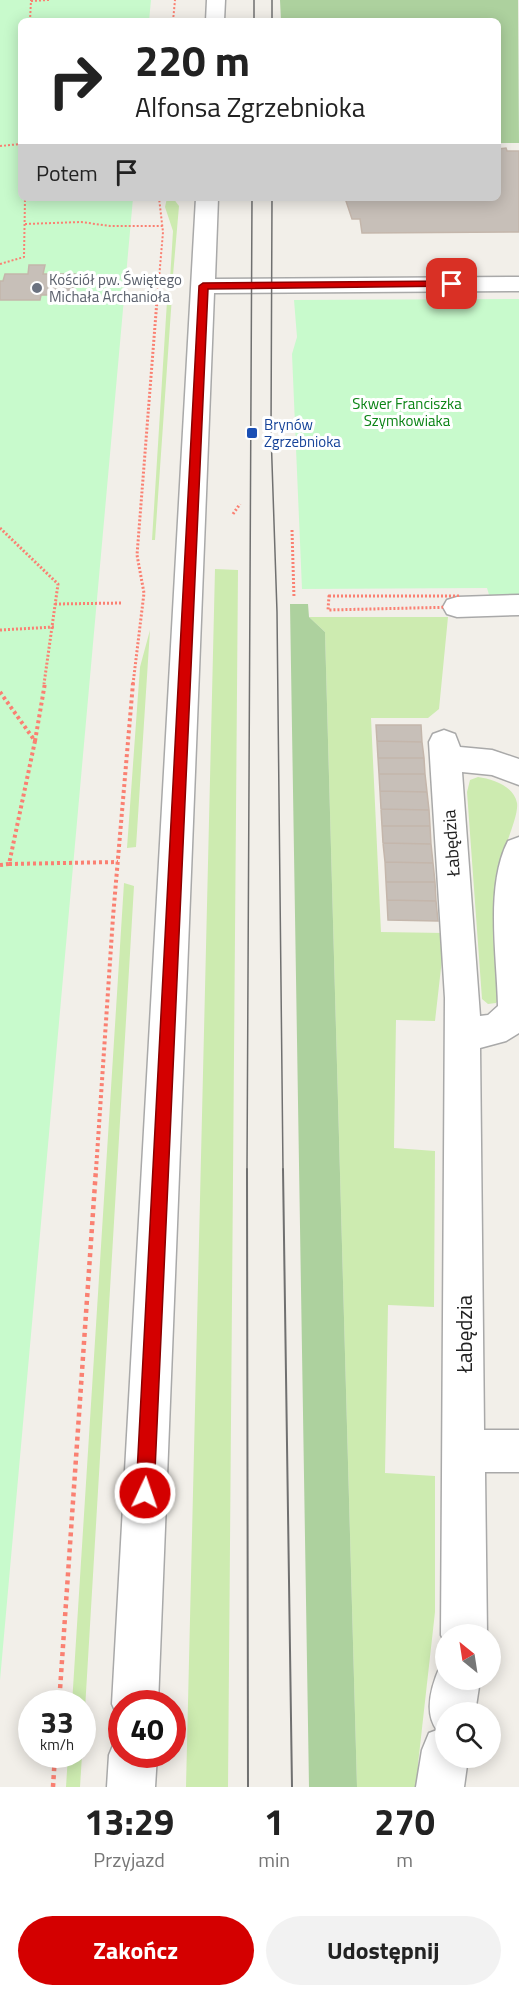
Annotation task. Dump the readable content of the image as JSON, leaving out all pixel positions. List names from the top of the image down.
{
  "streets": {
    "street": ["Łabędzia"]
  },
  "parks": ["Skwer Franciszka Szymkowiaka"],
  "places": {
    "other": ["Kościół pw. Świętego Michała Archanioła"],
    "transit": ["Brynów Zgrzebnioka"]
  },
  "north": "top left",
  "page": {
    "turn": ["220 m", "Alfonsa Zgrzebnioka"],
    "then": "Potem",
    "speed": "33 km/h",
    "limit": "40",
    "eta": [
      "13:29",
      "Przyjazd",
      "1",
      "min",
      "270",
      "m"
    ],
    "buttons": ["Zakończ", "Udostępnij"]
  }
}
